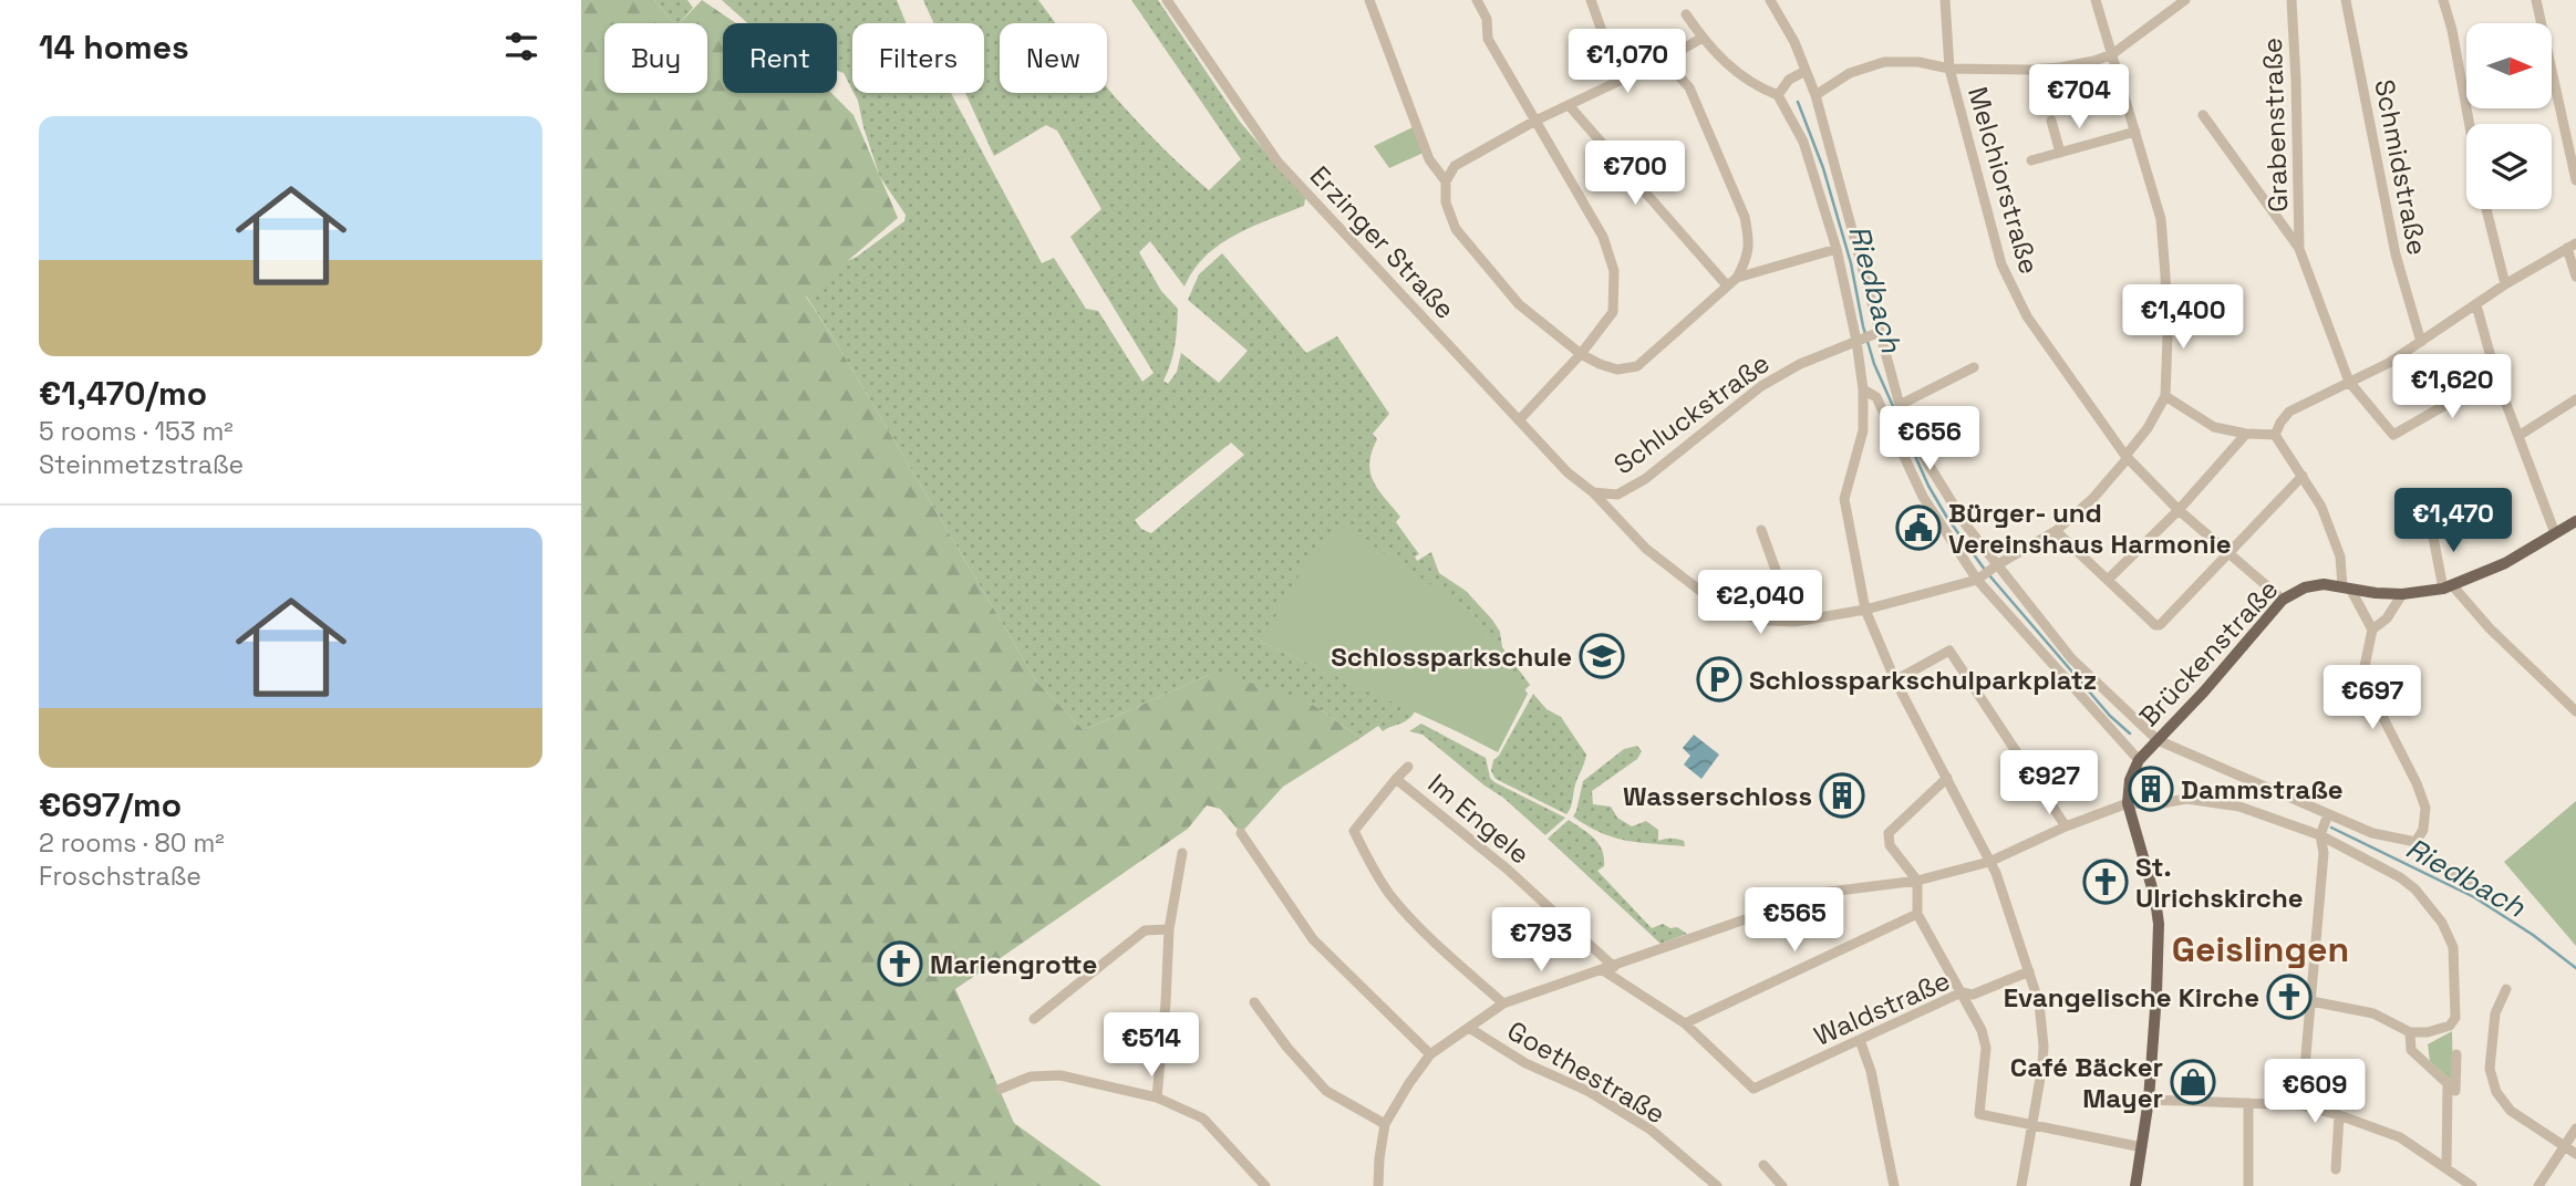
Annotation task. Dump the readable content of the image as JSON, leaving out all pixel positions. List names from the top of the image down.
{
  "streets": {
    "main road": ["Brückenstraße"],
    "street": [
      "Grabenstraße",
      "Schmidstraße",
      "Melchiorstraße",
      "Erzinger Straße",
      "Schluckstraße",
      "Im Engele",
      "Waldstraße",
      "Goethestraße"
    ]
  },
  "crossings": [
    ["Melchiorstraße", "Erzinger Straße"],
    ["Melchiorstraße", "Brückenstraße"],
    ["Erzinger Straße", "Schluckstraße"]
  ],
  "districts": ["Geislingen"],
  "water": ["Riedbach"],
  "places": {
    "public building": ["Bürger- und Vereinshaus Harmonie"],
    "school or university": ["Schlossparkschule"],
    "parking": ["Schlossparkschulparkplatz"],
    "building": ["Dammstraße", "Wasserschloss"],
    "church": ["St. Ulrichskirche", "Mariengrotte", "Evangelische Kirche"],
    "shop": ["Café Bäcker Mayer"]
  },
  "north": "right",
  "page": {
    "heading": "14 homes",
    "chip": [
      "Buy",
      "Rent",
      "Filters",
      "New"
    ],
    "price": [
      "€1,070",
      "€704",
      "€700",
      "€1,400",
      "€1,620",
      "€656",
      "€1,470",
      "€2,040",
      "€697",
      "€927",
      "€565",
      "€793",
      "€514",
      "€609"
    ],
    "list": [
      {
        "name": "€1,470/mo",
        "note": "5 rooms · 153 m² · Steinmetzstraße"
      },
      {
        "name": "€697/mo",
        "note": "2 rooms · 80 m² · Froschstraße"
      }
    ]
  }
}
